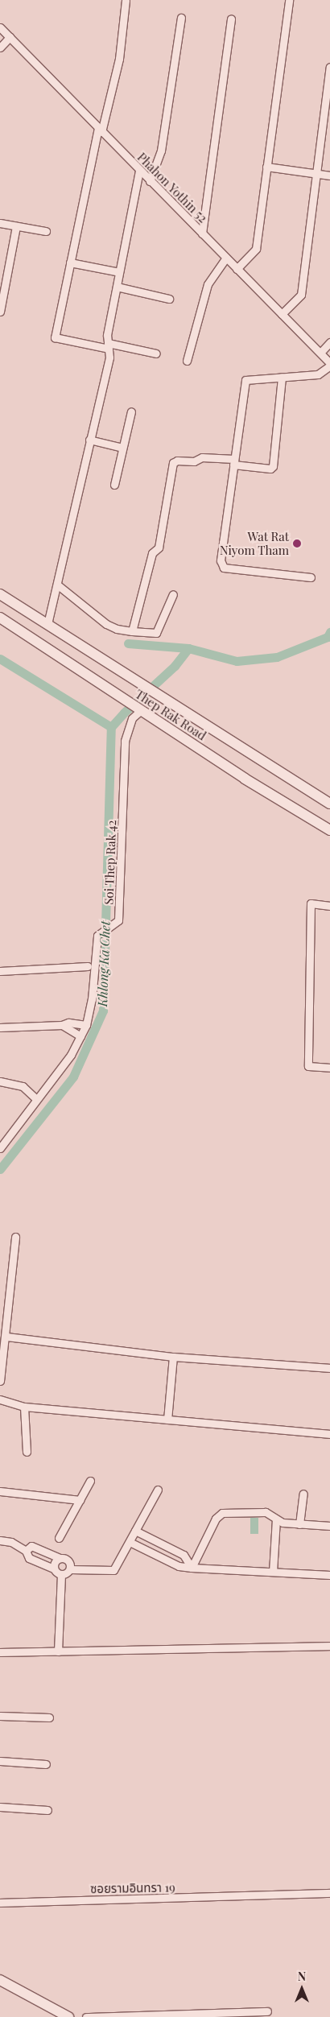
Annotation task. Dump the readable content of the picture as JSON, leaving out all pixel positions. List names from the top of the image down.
{
  "streets": {
    "main road": ["Thep Rak Road"],
    "street": ["Phahon Yothin 52", "Soi Thep Rak 42", "ซอยรามอินทรา 19"]
  },
  "crossings": [
    ["Thep Rak Road", "Soi Thep Rak 42"]
  ],
  "water": ["Khlong Ka Chet"],
  "places": ["Wat Rat Niyom Tham"],
  "north": "top"
}
